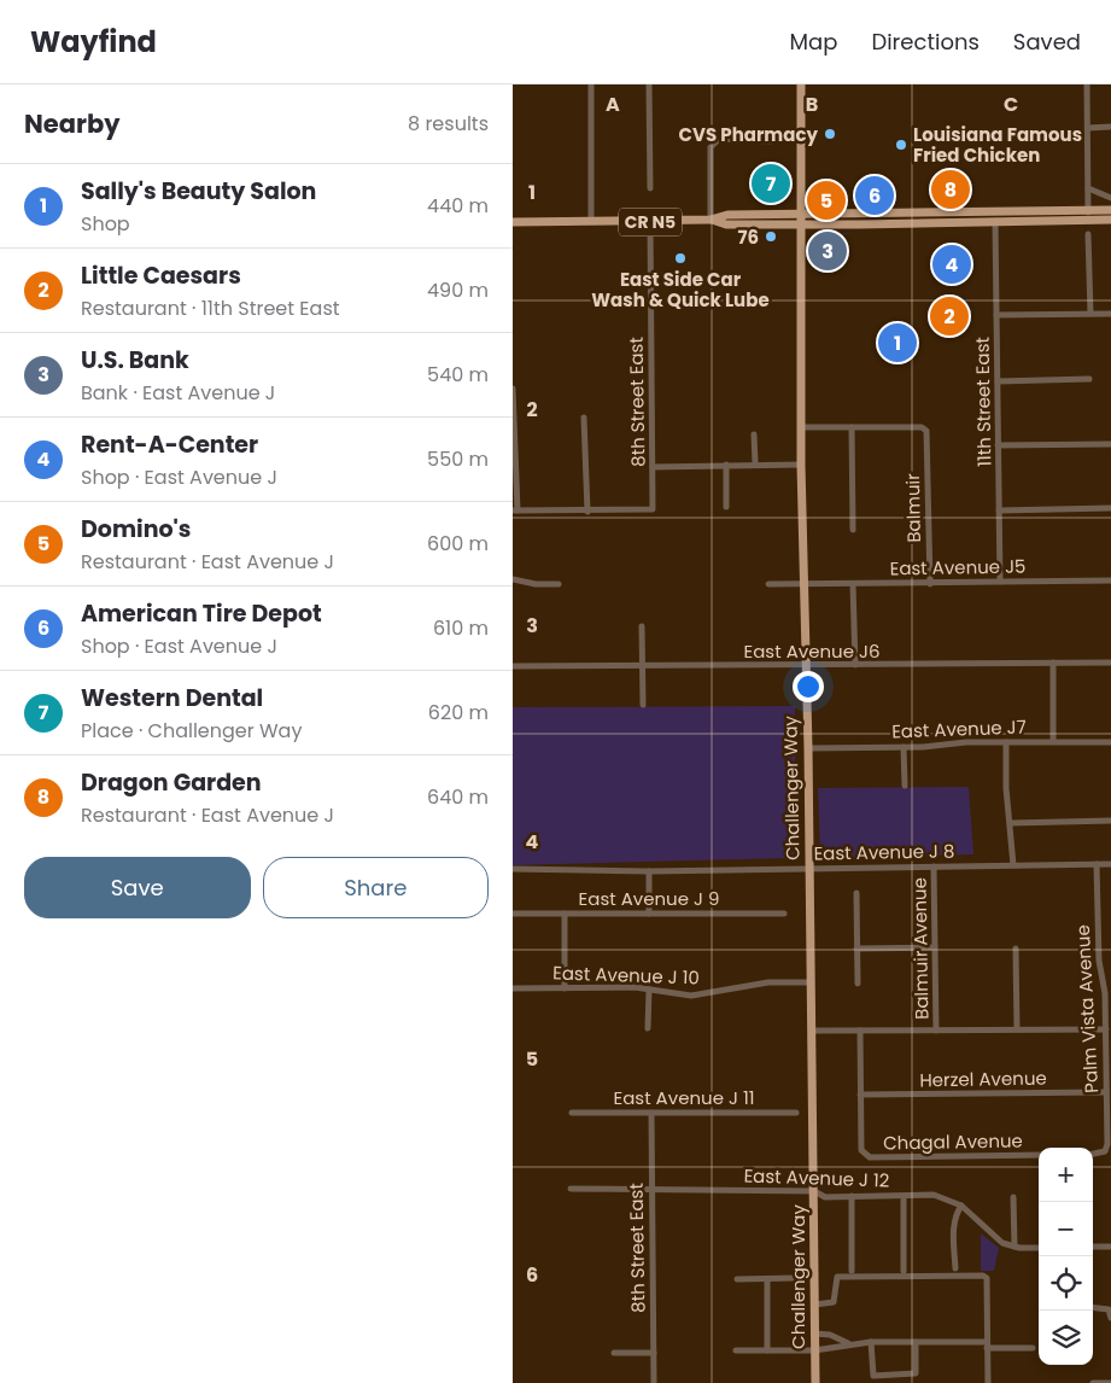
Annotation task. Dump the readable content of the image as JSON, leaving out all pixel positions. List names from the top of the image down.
{
  "streets": {
    "main road": ["CR N5", "Challenger Way"],
    "street": [
      "8th Street East",
      "11th Street East",
      "Balmuir",
      "East Avenue J5",
      "East Avenue J6",
      "East Avenue J7",
      "East Avenue J 8",
      "East Avenue J 9",
      "Balmuir Avenue",
      "East Avenue J 10",
      "Palm Vista Avenue",
      "Herzel Avenue",
      "East Avenue J 11",
      "Chagal Avenue",
      "East Avenue J 12"
    ]
  },
  "crossings": [
    ["CR N5", "8th Street East"],
    ["CR N5", "11th Street East"],
    ["CR N5", "Challenger Way"],
    ["8th Street East", "East Avenue J 11"],
    ["8th Street East", "East Avenue J 12"],
    ["11th Street East", "East Avenue J5"],
    ["Balmuir", "East Avenue J5"],
    ["East Avenue J5", "Challenger Way"],
    ["East Avenue J6", "Challenger Way"],
    ["East Avenue J7", "Challenger Way"],
    ["Challenger Way", "East Avenue J 8"],
    ["Challenger Way", "East Avenue J 10"],
    ["Challenger Way", "East Avenue J 12"],
    ["East Avenue J 8", "Balmuir Avenue"],
    ["East Avenue J 8", "Palm Vista Avenue"],
    ["Palm Vista Avenue", "Herzel Avenue"],
    ["Herzel Avenue", "Chagal Avenue"]
  ],
  "places": [
    "CVS Pharmacy",
    "Louisiana Famous Fried Chicken",
    "76",
    "East Side Car Wash & Quick Lube"
  ],
  "page": {
    "header": "Wayfind",
    "nav": ["Map", "Directions", "Saved"],
    "heading": ["Nearby", "8 results"],
    "pins": [
      "7",
      "8",
      "6",
      "5",
      "3",
      "4",
      "2",
      "1"
    ],
    "list": [
      {
        "mark": "1",
        "name": "Sally's Beauty Salon",
        "note": "Shop",
        "value": "440 m"
      },
      {
        "mark": "2",
        "name": "Little Caesars",
        "note": "Restaurant · 11th Street East",
        "value": "490 m"
      },
      {
        "mark": "3",
        "name": "U.S. Bank",
        "note": "Bank · East Avenue J",
        "value": "540 m"
      },
      {
        "mark": "4",
        "name": "Rent-A-Center",
        "note": "Shop · East Avenue J",
        "value": "550 m"
      },
      {
        "mark": "5",
        "name": "Domino's",
        "note": "Restaurant · East Avenue J",
        "value": "600 m"
      },
      {
        "mark": "6",
        "name": "American Tire Depot",
        "note": "Shop · East Avenue J",
        "value": "610 m"
      },
      {
        "mark": "7",
        "name": "Western Dental",
        "note": "Place · Challenger Way",
        "value": "620 m"
      },
      {
        "mark": "8",
        "name": "Dragon Garden",
        "note": "Restaurant · East Avenue J",
        "value": "640 m"
      }
    ],
    "buttons": ["Save", "Share"],
    "map_buttons": ["+", "−"]
  },
  "grid": {
    "columns": ["A", "B", "C"],
    "rows": [
      "1",
      "2",
      "3",
      "4",
      "5",
      "6"
    ]
  }
}
